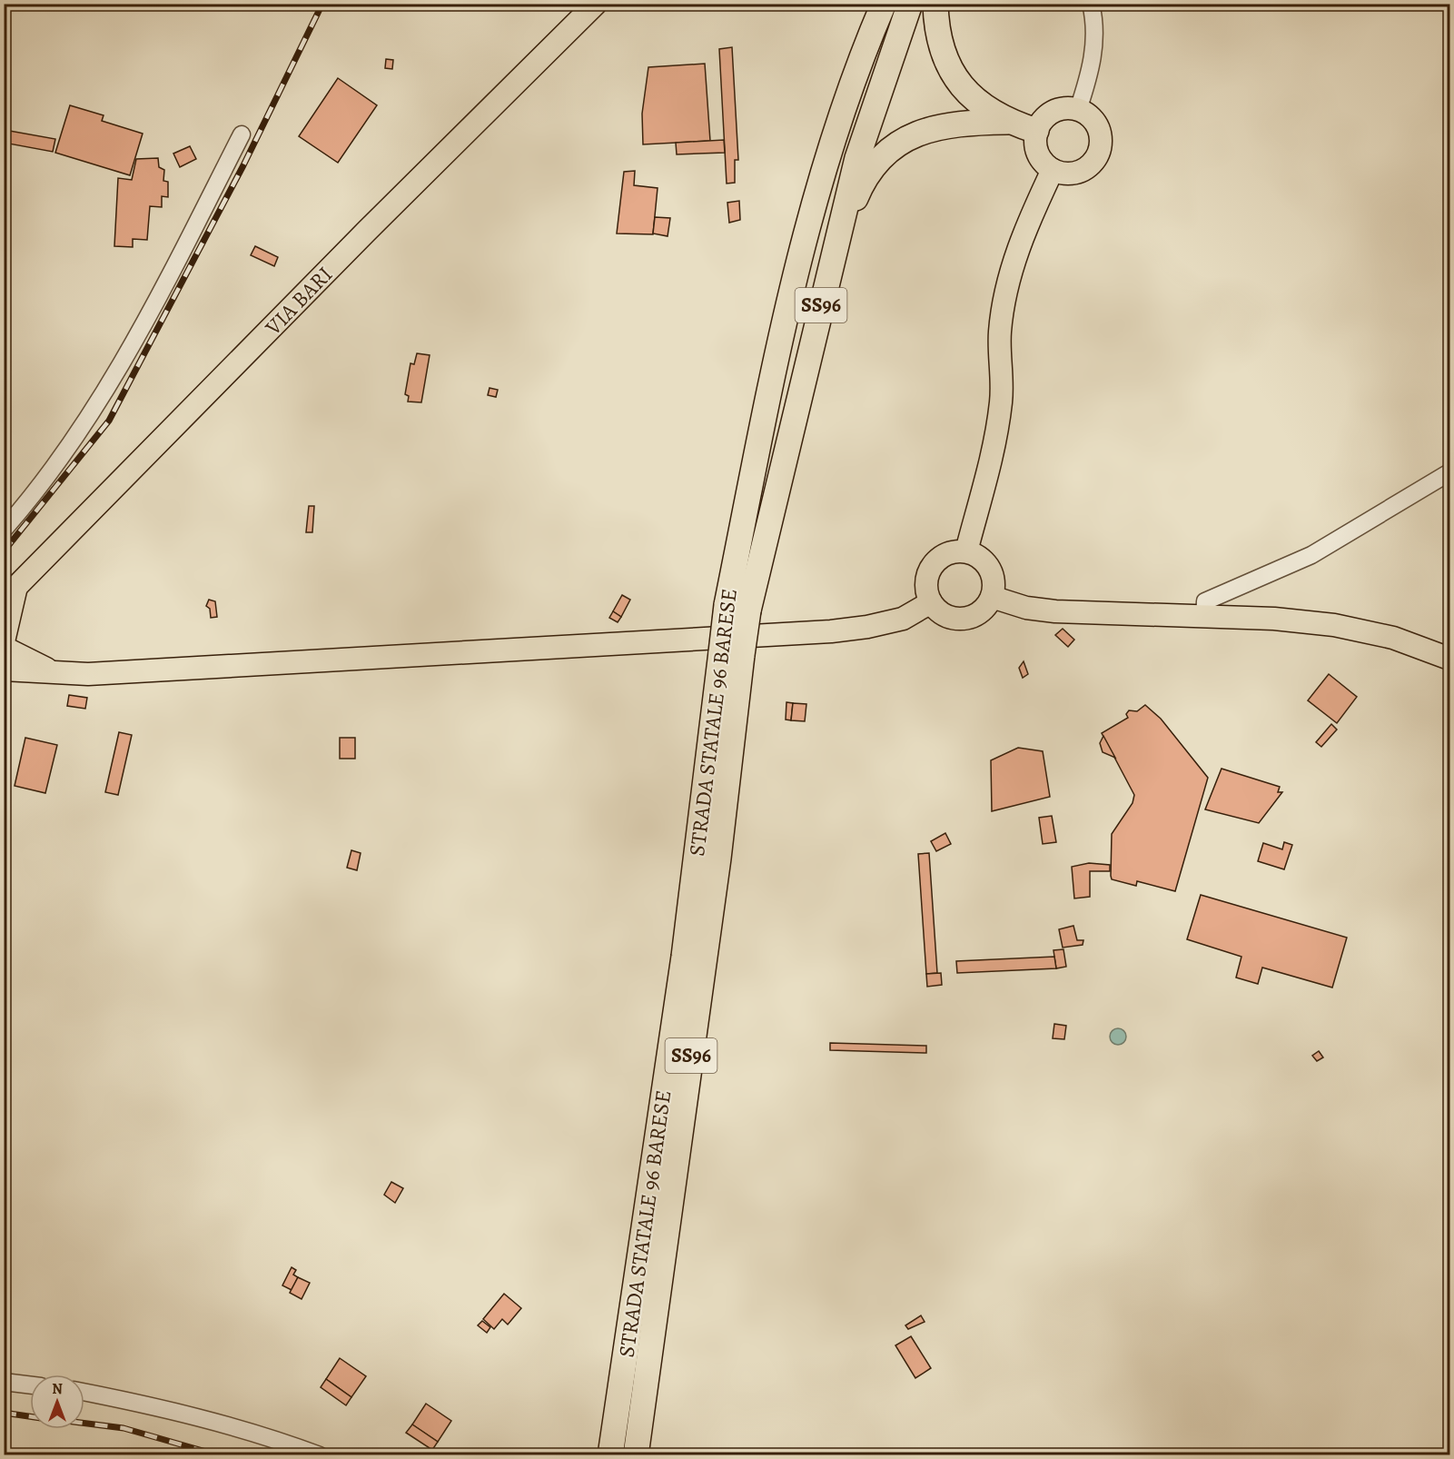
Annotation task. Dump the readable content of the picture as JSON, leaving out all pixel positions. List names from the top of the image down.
{
  "streets": {
    "highway": ["SS96", "STRADA STATALE 96 BARESE"],
    "main road": ["VIA BARI"]
  },
  "north": "top"
}
